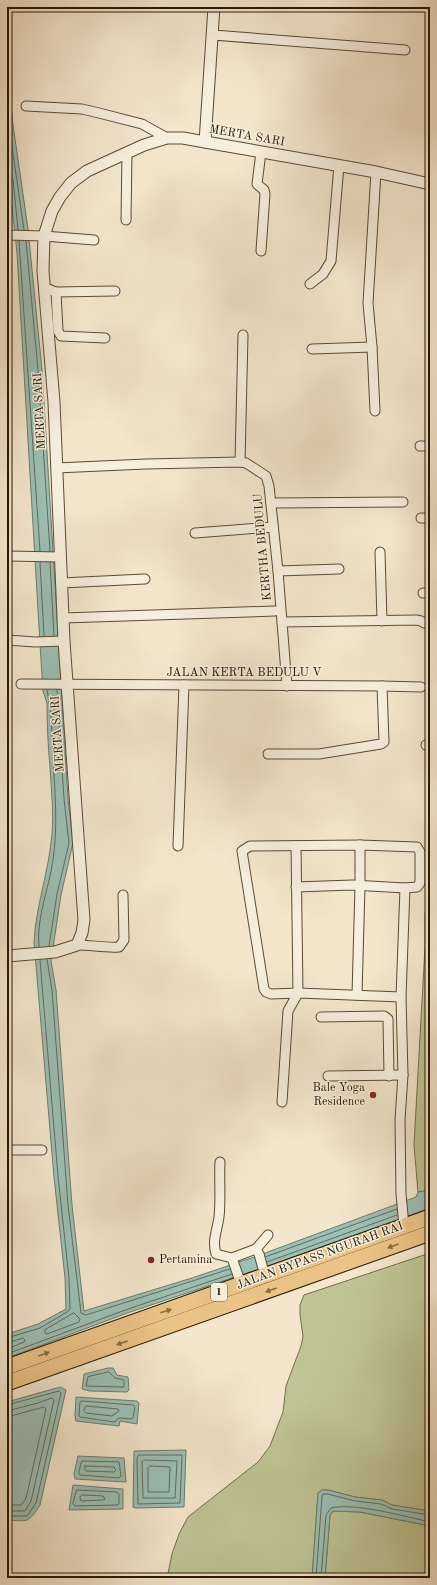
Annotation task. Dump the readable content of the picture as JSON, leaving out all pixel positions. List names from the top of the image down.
{
  "streets": {
    "highway": ["JALAN BYPASS NGURAH RAI", "1"],
    "street": ["MERTA SARI", "KERTHA BEDULU", "JALAN KERTA BEDULU V"]
  },
  "crossings": [
    ["MERTA SARI", "KERTHA BEDULU"],
    ["MERTA SARI", "JALAN KERTA BEDULU V"],
    ["KERTHA BEDULU", "JALAN KERTA BEDULU V"]
  ],
  "places": ["Bale Yoga Residence", "Pertamina"]
}
